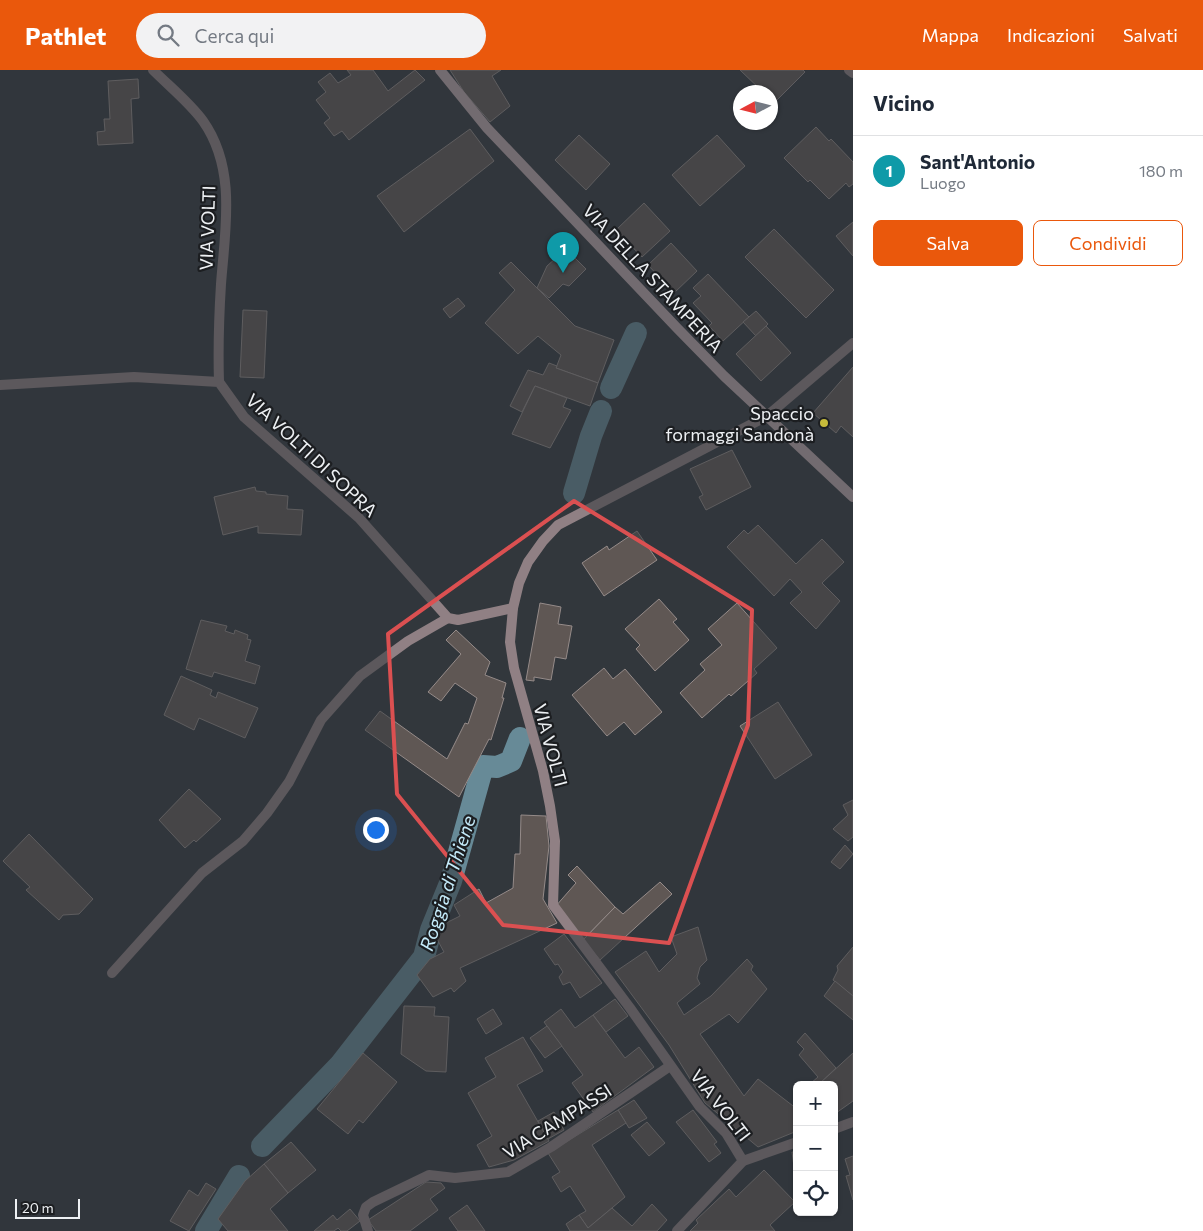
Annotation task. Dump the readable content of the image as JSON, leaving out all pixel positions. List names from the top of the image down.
{
  "streets": {
    "street": [
      "VIA VOLTI",
      "VIA DELLA STAMPERIA",
      "VIA VOLTI DI SOPRA",
      "VIA CAMPASSI"
    ]
  },
  "crossings": [
    ["VIA VOLTI", "VIA DELLA STAMPERIA"],
    ["VIA VOLTI", "VIA VOLTI DI SOPRA"],
    ["VIA VOLTI", "VIA CAMPASSI"]
  ],
  "water": ["Roggia di Thiene"],
  "places": ["Spaccio formaggi Sandonà"],
  "scale_bar": "20 m",
  "north": "left",
  "page": {
    "header": "Pathlet",
    "search": "Cerca qui",
    "nav": ["Mappa", "Indicazioni", "Salvati"],
    "heading": "Vicino",
    "list": [
      {
        "mark": "1",
        "name": "Sant'Antonio",
        "note": "Luogo",
        "value": "180 m"
      }
    ],
    "buttons": ["Salva", "Condividi"],
    "pins": "1",
    "map_buttons": ["+", "−"],
    "scale": "20 m"
  }
}
